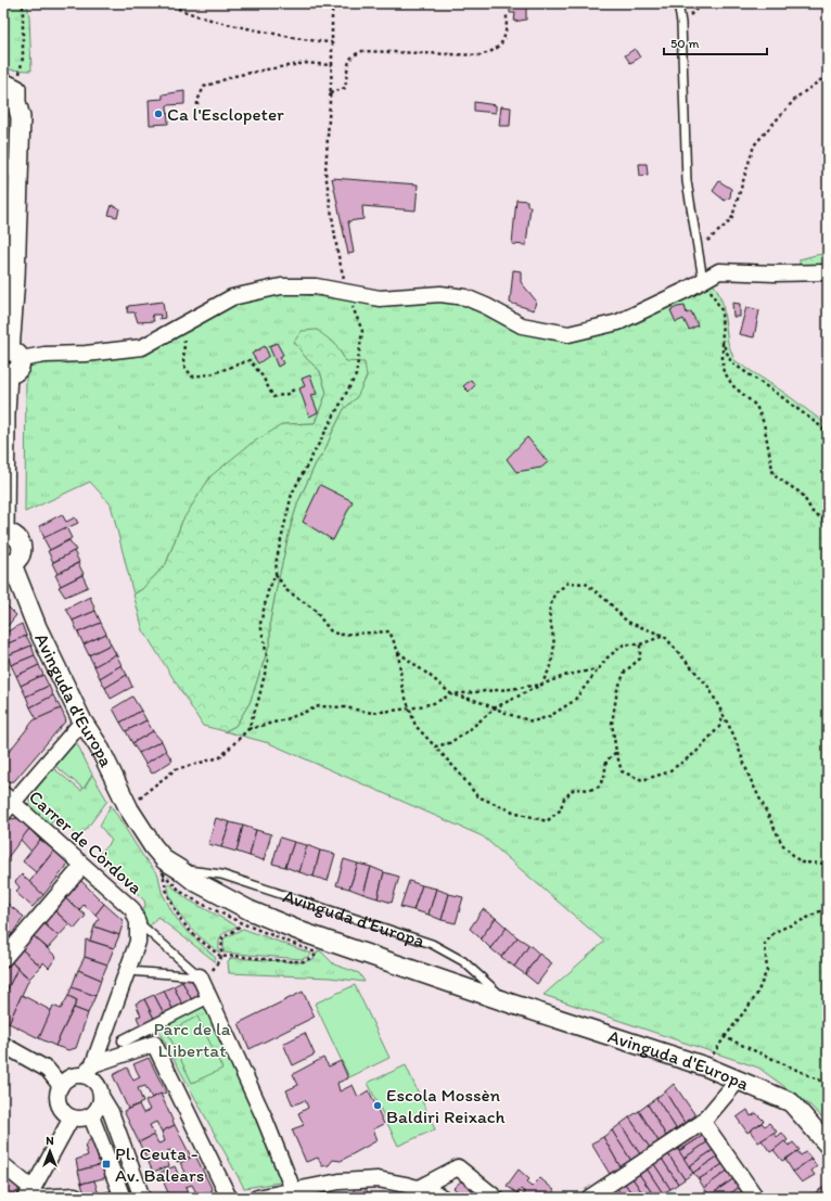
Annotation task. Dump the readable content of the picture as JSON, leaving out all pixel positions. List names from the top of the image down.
{
  "streets": {
    "street": ["Avinguda d'Europa", "Carrer de Còrdova"]
  },
  "parks": ["Parc de la Llibertat"],
  "places": {
    "other": ["Ca l'Esclopeter", "Escola Mossèn Baldiri Reixach"],
    "transit": ["Pl. Ceuta - Av. Balears"]
  },
  "scale_bar": "50 m",
  "north": "top"
}
